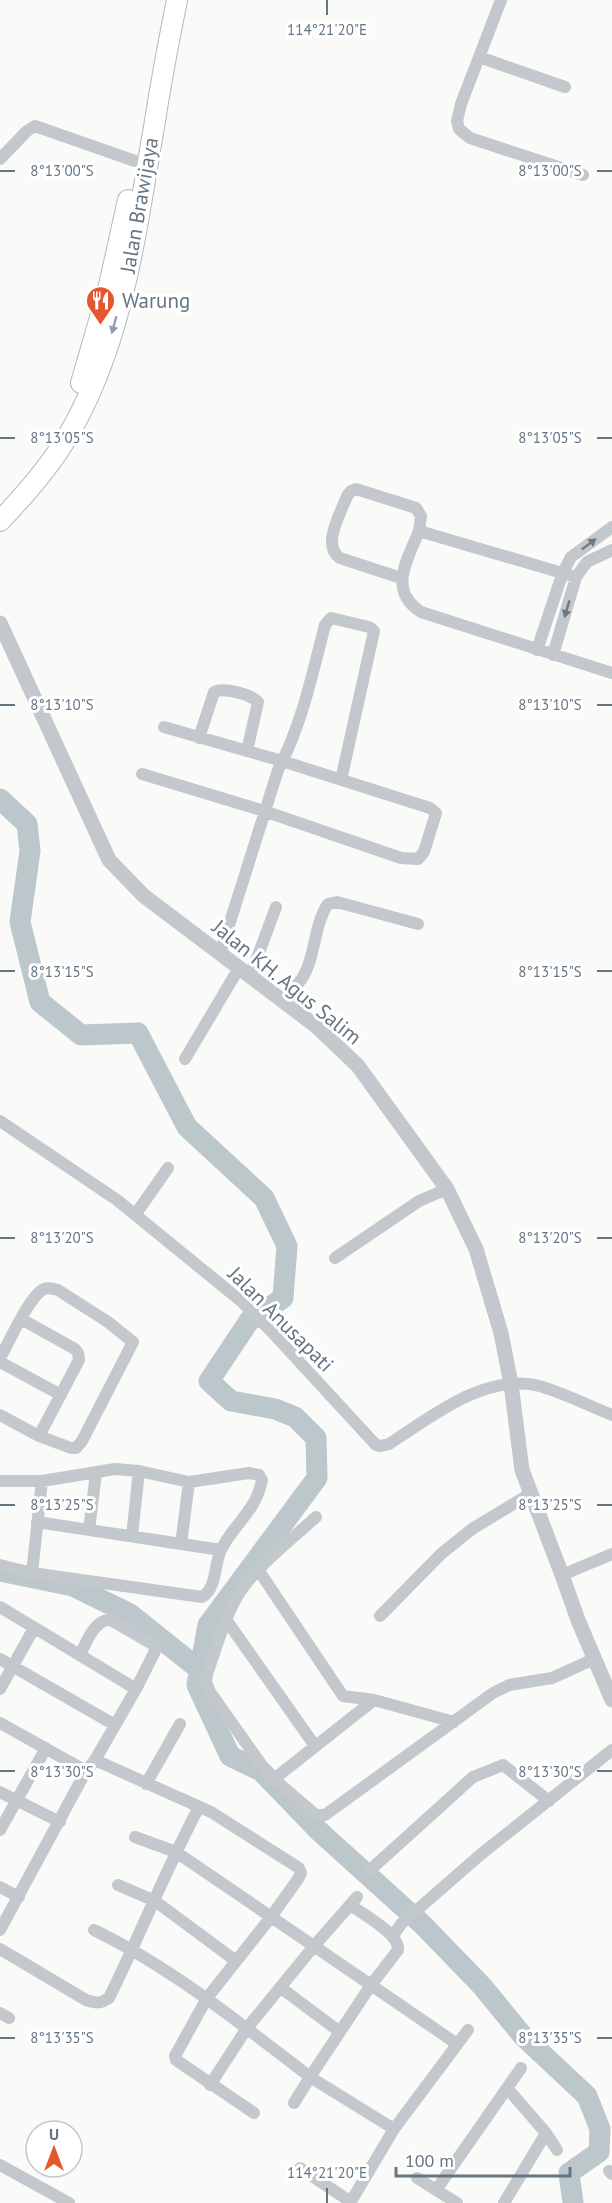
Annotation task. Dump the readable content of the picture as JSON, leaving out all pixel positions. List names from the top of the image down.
{
  "streets": {
    "highway": ["Jalan Brawijaya"],
    "street": ["Jalan KH. Agus Salim", "Jalan Anusapati"]
  },
  "crossings": [
    ["Jalan KH. Agus Salim", "Jalan Anusapati"]
  ],
  "places": {
    "restaurant": ["Warung"]
  },
  "scale_bar": "100 m",
  "north": "top",
  "coordinates": [
    "114°21'20\"E",
    "8°13'00\"S",
    "8°13'05\"S",
    "8°13'10\"S",
    "8°13'15\"S",
    "8°13'20\"S",
    "8°13'25\"S",
    "8°13'30\"S",
    "8°13'35\"S"
  ]
}
